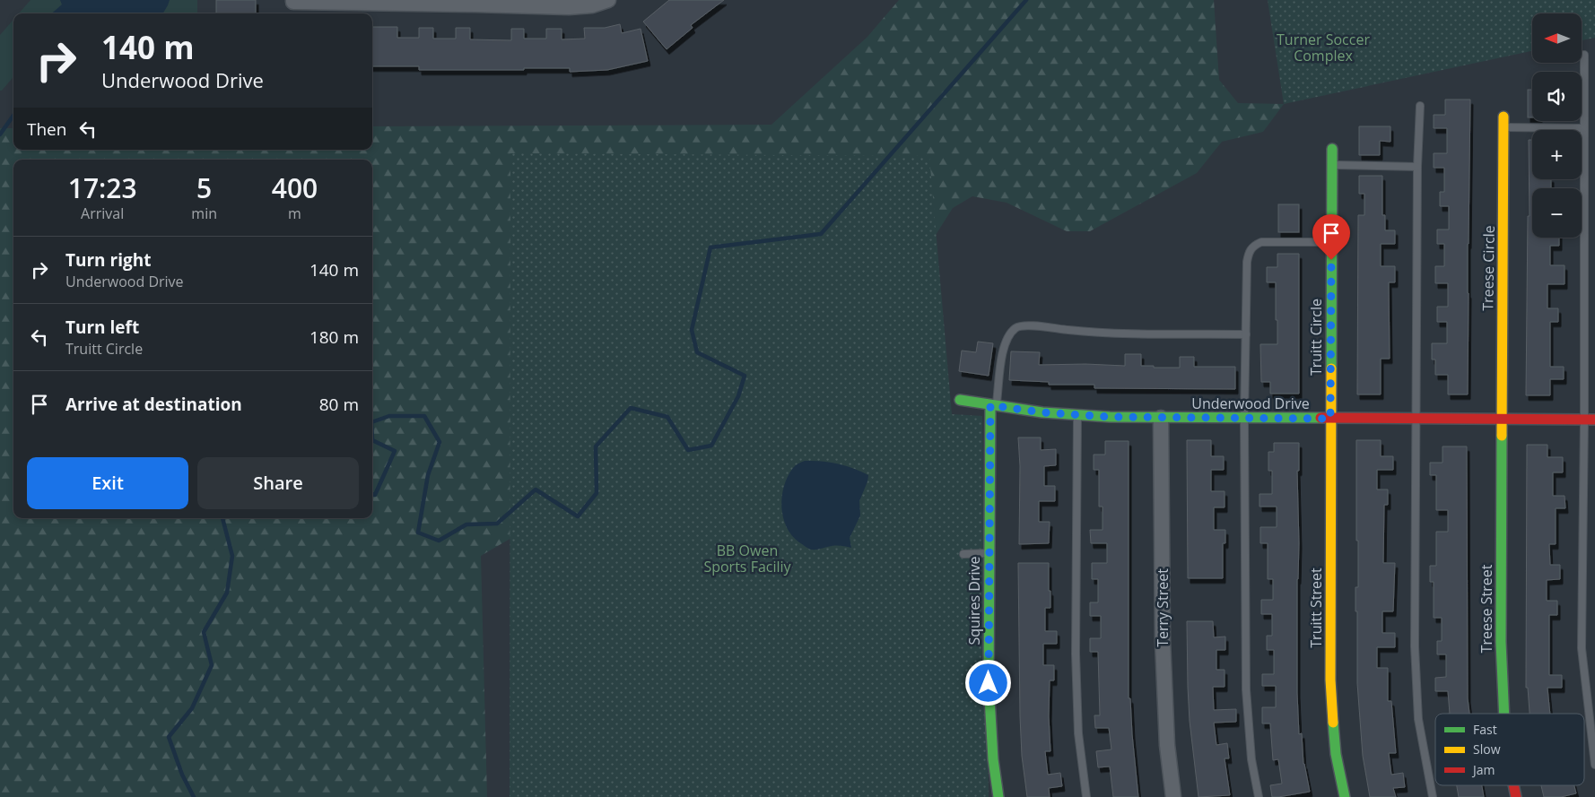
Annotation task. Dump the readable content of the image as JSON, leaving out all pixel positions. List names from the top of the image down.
{
  "streets": {
    "street": [
      "Treese Circle",
      "Truitt Circle",
      "Underwood Drive",
      "Squires Drive",
      "Terry Street",
      "Truitt Street",
      "Treese Street"
    ]
  },
  "crossings": [
    ["Treese Circle", "Underwood Drive"],
    ["Treese Circle", "Treese Street"],
    ["Truitt Circle", "Underwood Drive"],
    ["Truitt Circle", "Truitt Street"],
    ["Underwood Drive", "Squires Drive"],
    ["Underwood Drive", "Terry Street"],
    ["Underwood Drive", "Truitt Street"],
    ["Underwood Drive", "Treese Street"]
  ],
  "parks": ["Turner Soccer Complex", "BB Owen Sports Faciliy"],
  "legend": ["Fast", "Slow", "Jam"],
  "north": "left",
  "page": {
    "map_buttons": ["+", "−"],
    "turn": ["140 m", "Underwood Drive"],
    "then": "Then",
    "eta": [
      "17:23",
      "Arrival",
      "5",
      "min",
      "400",
      "m"
    ],
    "list": [
      {
        "name": "Turn right",
        "note": "Underwood Drive",
        "value": "140 m"
      },
      {
        "name": "Turn left",
        "note": "Truitt Circle",
        "value": "180 m"
      },
      {
        "name": "Arrive at destination",
        "value": "80 m"
      }
    ],
    "buttons": ["Exit", "Share"]
  }
}
